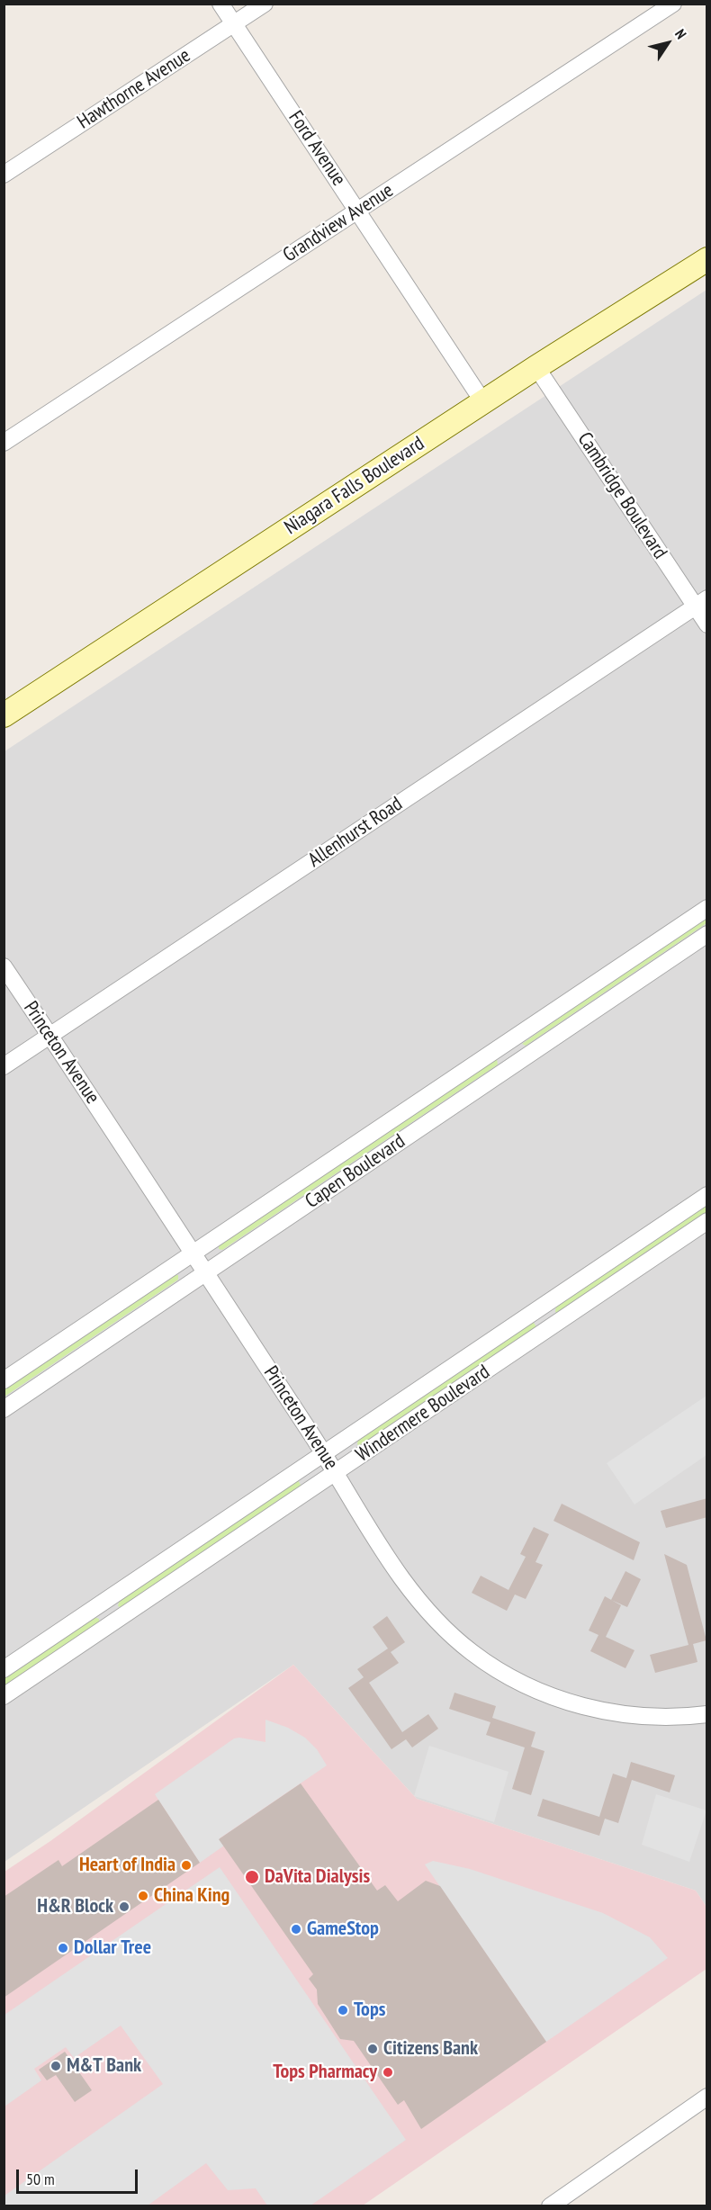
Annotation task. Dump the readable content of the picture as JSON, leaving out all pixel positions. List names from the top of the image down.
{
  "streets": {
    "main road": ["Niagara Falls Boulevard"],
    "street": [
      "Hawthorne Avenue",
      "Ford Avenue",
      "Grandview Avenue",
      "Cambridge Boulevard",
      "Allenhurst Road",
      "Princeton Avenue",
      "Capen Boulevard",
      "Windermere Boulevard"
    ]
  },
  "crossings": [
    ["Hawthorne Avenue", "Ford Avenue"],
    ["Ford Avenue", "Grandview Avenue"],
    ["Ford Avenue", "Niagara Falls Boulevard"],
    ["Niagara Falls Boulevard", "Cambridge Boulevard"],
    ["Cambridge Boulevard", "Allenhurst Road"],
    ["Allenhurst Road", "Princeton Avenue"],
    ["Princeton Avenue", "Capen Boulevard"],
    ["Princeton Avenue", "Windermere Boulevard"]
  ],
  "places": [
    "Heart of India",
    "DaVita Dialysis",
    "China King",
    "H&R Block",
    "GameStop",
    "Dollar Tree",
    "Tops",
    "Citizens Bank",
    "M&T Bank",
    "Tops Pharmacy"
  ],
  "scale_bar": "50 m",
  "north": "top right"
}
